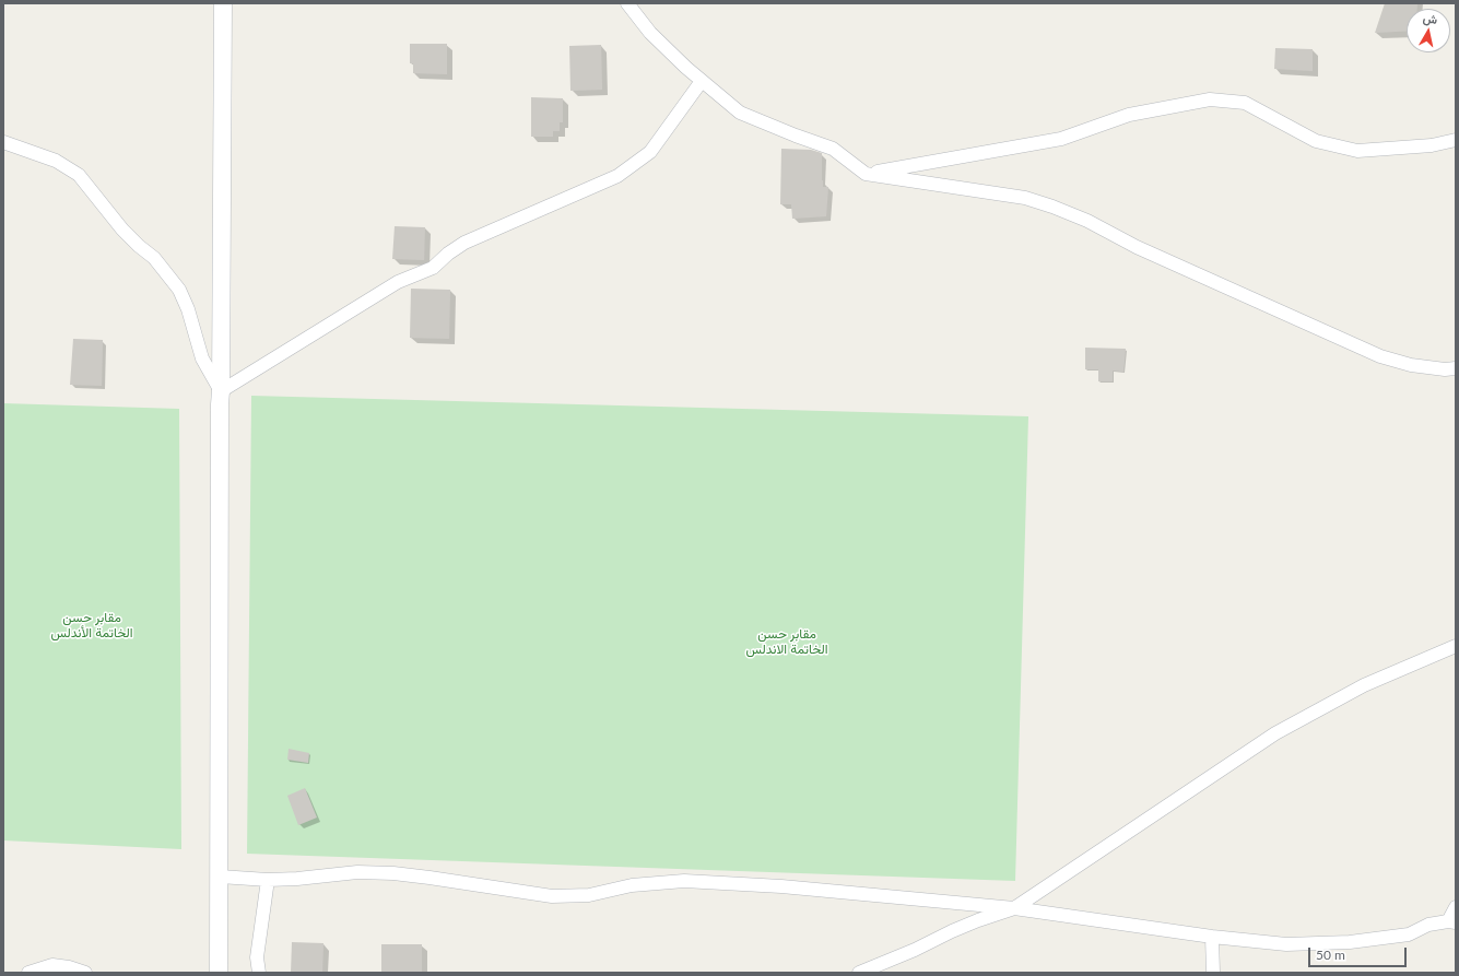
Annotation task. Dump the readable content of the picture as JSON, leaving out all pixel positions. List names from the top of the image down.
{
  "parks": ["مقابر حسن الخاتمة الأندلس", "مقابر حسن الخاتمة الاندلس"],
  "scale_bar": "50 m",
  "north": "top"
}
